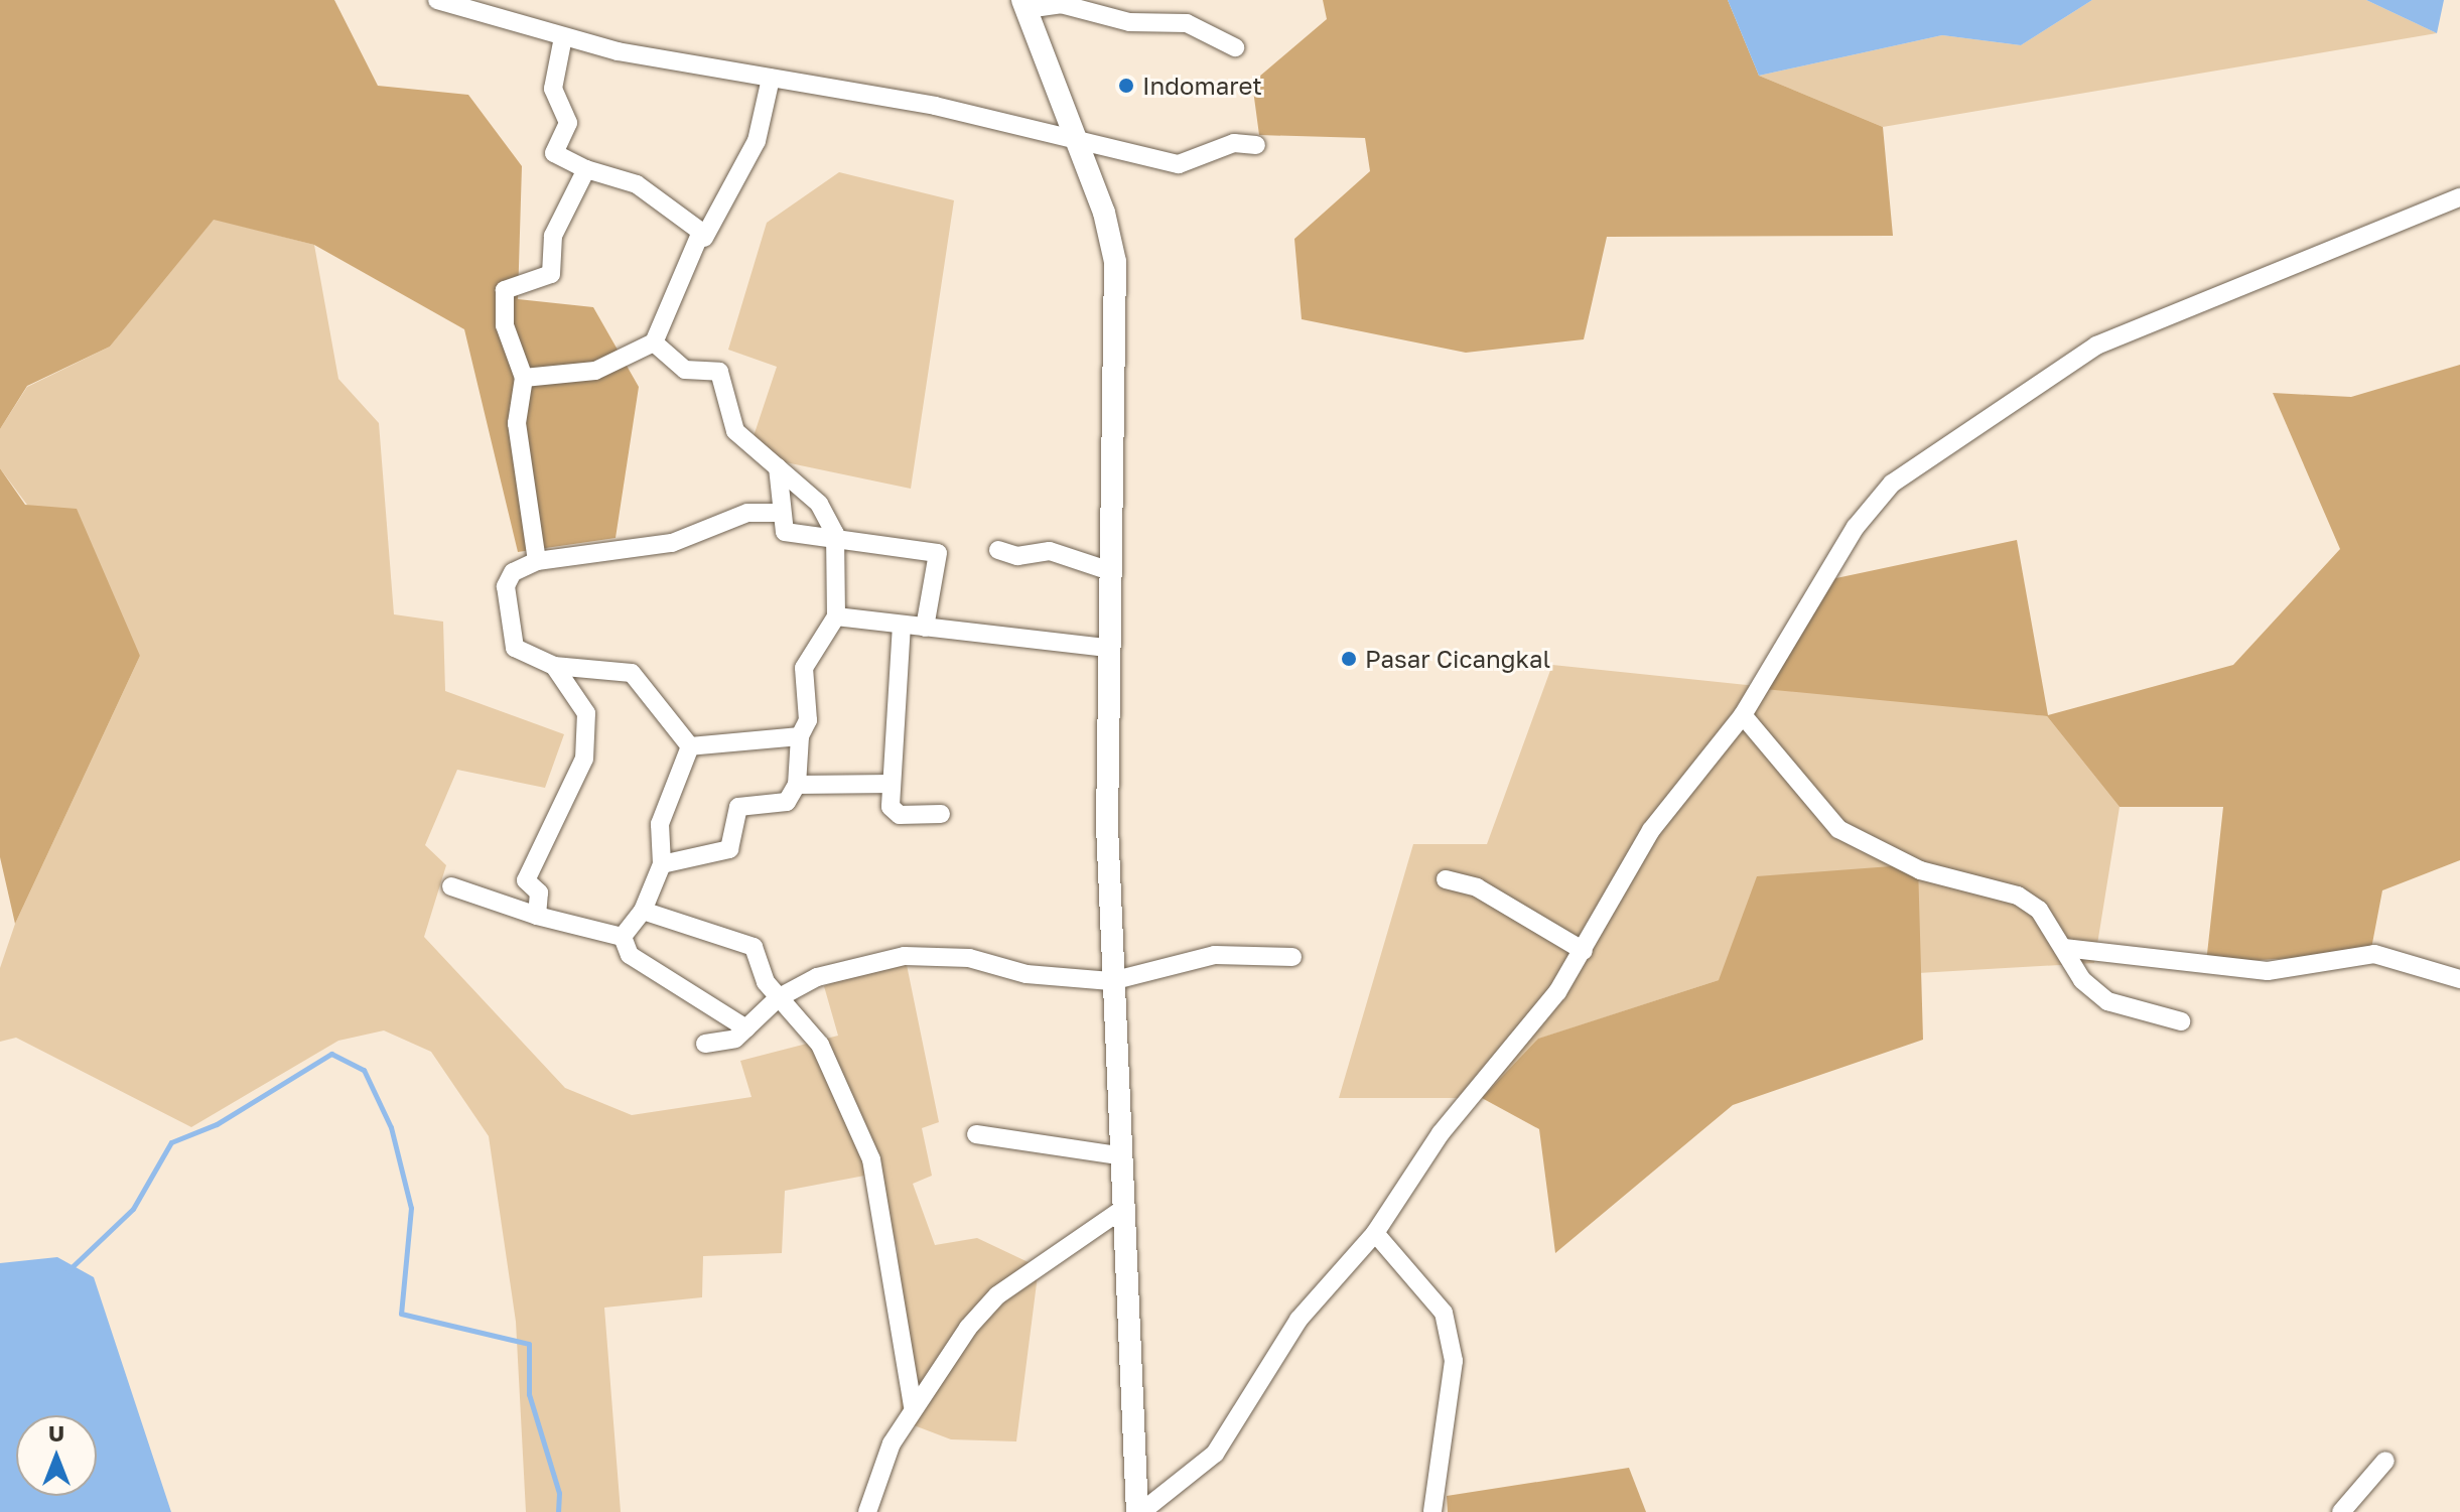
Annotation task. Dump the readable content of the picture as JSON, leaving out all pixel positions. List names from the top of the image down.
{
  "places": ["Indomaret", "Pasar Cicangkal"],
  "north": "top"
}
